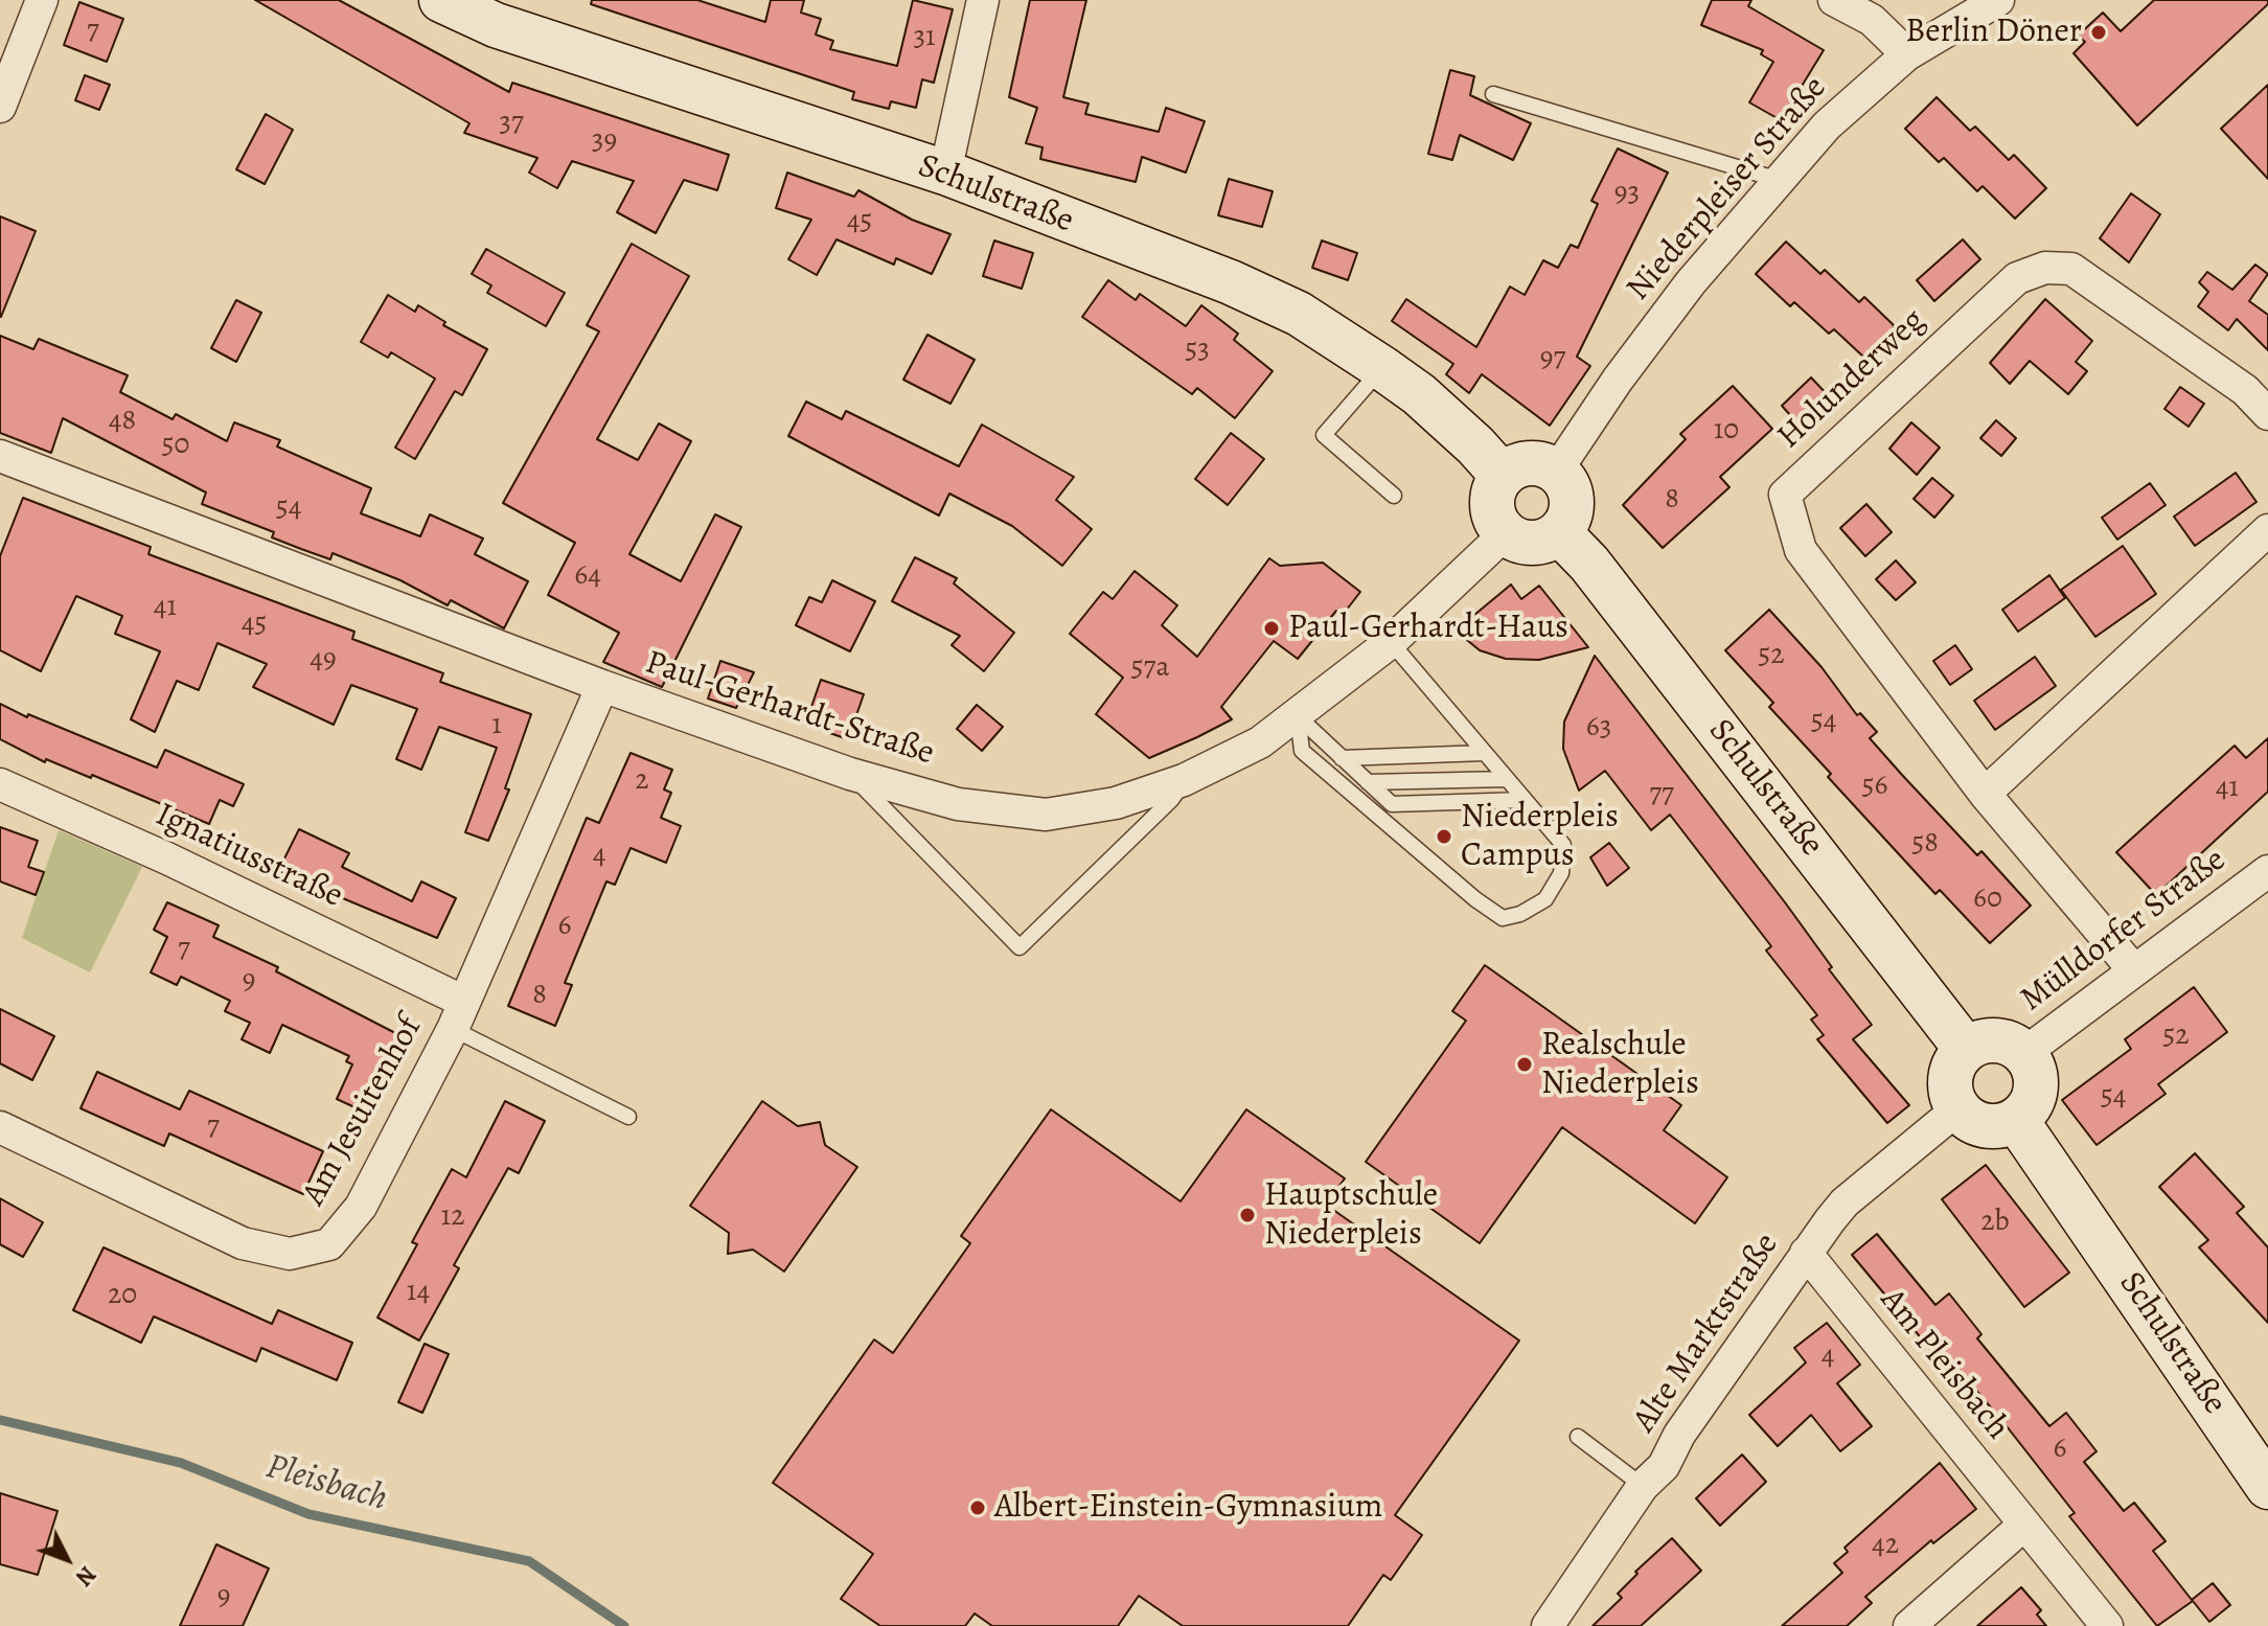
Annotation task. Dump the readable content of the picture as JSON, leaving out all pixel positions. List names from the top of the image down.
{
  "streets": {
    "street": [
      "Niederpleiser Straße",
      "Schulstraße",
      "Holunderweg",
      "Paul-Gerhardt-Straße",
      "Ignatiusstraße",
      "Mülldorfer Straße",
      "Am Jesuitenhof",
      "Alte Marktstraße",
      "Am Pleisbach"
    ]
  },
  "crossings": [
    ["Niederpleiser Straße", "Schulstraße"],
    ["Niederpleiser Straße", "Paul-Gerhardt-Straße"],
    ["Schulstraße", "Paul-Gerhardt-Straße"],
    ["Schulstraße", "Mülldorfer Straße"],
    ["Schulstraße", "Alte Marktstraße"],
    ["Holunderweg", "Mülldorfer Straße"],
    ["Paul-Gerhardt-Straße", "Am Jesuitenhof"],
    ["Ignatiusstraße", "Am Jesuitenhof"],
    ["Mülldorfer Straße", "Alte Marktstraße"],
    ["Alte Marktstraße", "Am Pleisbach"]
  ],
  "water": ["Pleisbach"],
  "places": [
    "Berlin Döner",
    "Paul-Gerhardt-Haus",
    "Niederpleis Campus",
    "Realschule Niederpleis",
    "Hauptschule Niederpleis",
    "Albert-Einstein-Gymnasium"
  ],
  "house_numbers": [
    "7",
    "31",
    "37",
    "39",
    "93",
    "45",
    "53",
    "97",
    "48",
    "10",
    "50",
    "8",
    "54",
    "64",
    "41",
    "45",
    "52",
    "49",
    "57a",
    "54",
    "1",
    "63",
    "2",
    "56",
    "41",
    "77",
    "58",
    "4",
    "60",
    "6",
    "7",
    "9",
    "8",
    "52",
    "54",
    "7",
    "12",
    "2b",
    "14",
    "20",
    "4",
    "6",
    "42",
    "9"
  ],
  "north": "bottom right"
}
